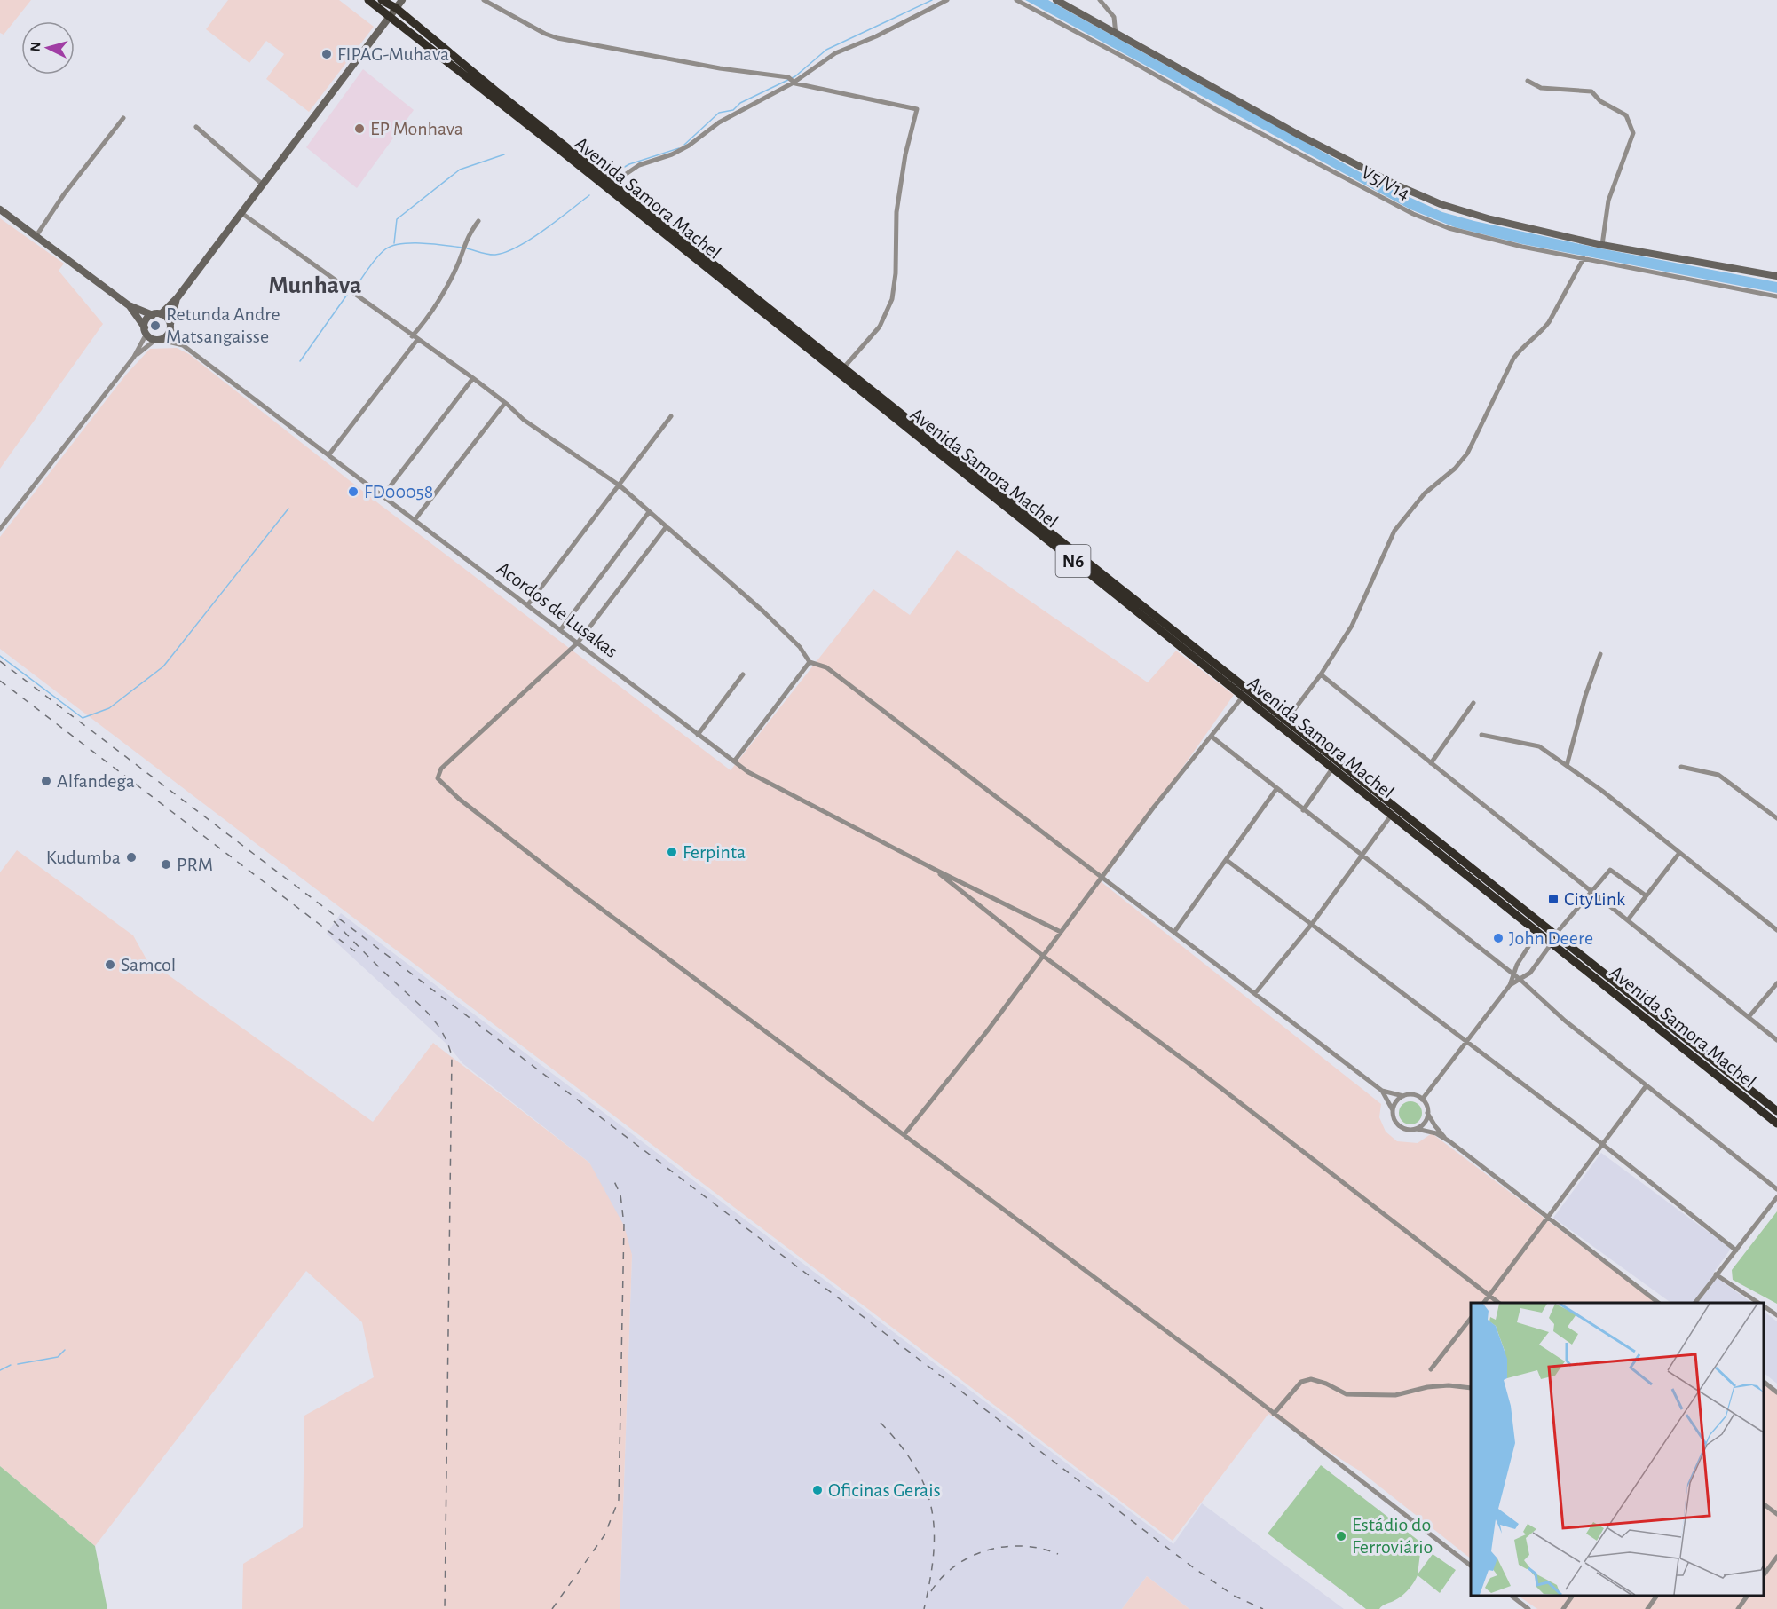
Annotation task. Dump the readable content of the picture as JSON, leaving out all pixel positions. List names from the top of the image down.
{
  "streets": {
    "highway": ["Avenida Samora Machel", "N6"],
    "street": ["V5/V14", "Acordos de Lusakas"]
  },
  "districts": ["Munhava"],
  "places": {
    "other": [
      "FIPAG-Muhava",
      "EP Monhava",
      "Retunda Andre Matsangaisse",
      "FD00058",
      "Alfandega",
      "Ferpinta",
      "Kudumba",
      "PRM",
      "John Deere",
      "Samcol",
      "Oficinas Gerais",
      "Estádio do Ferroviário"
    ],
    "transit": ["CityLink"]
  },
  "north": "left"
}
